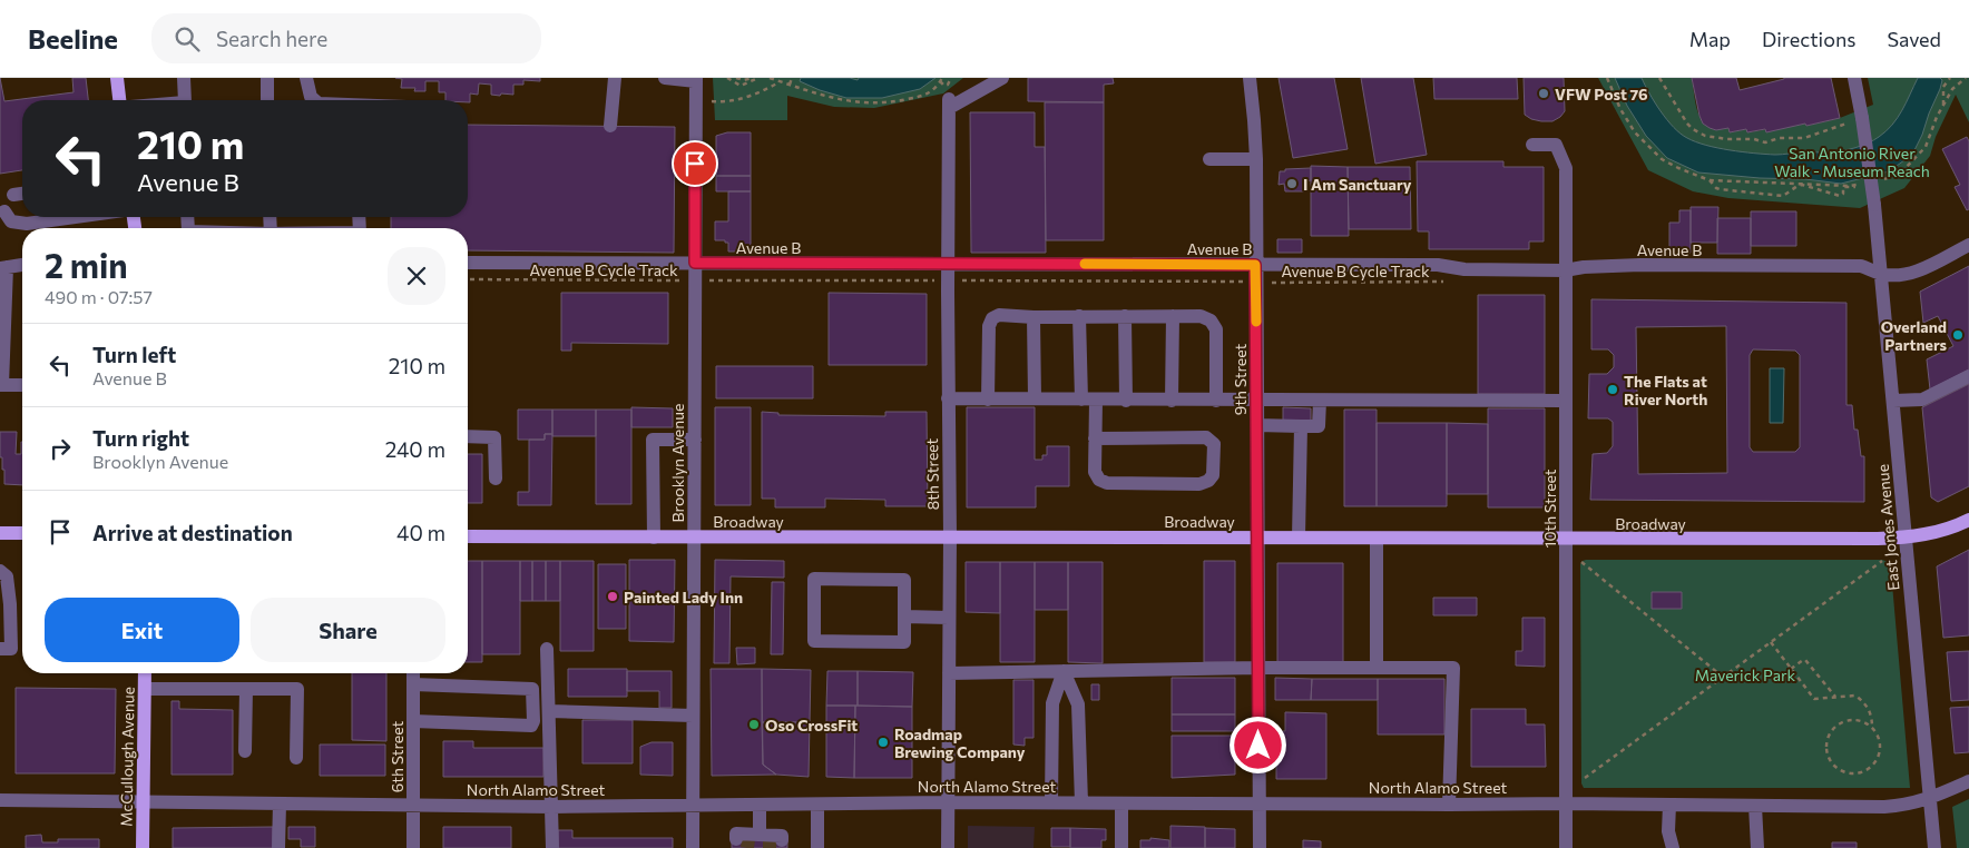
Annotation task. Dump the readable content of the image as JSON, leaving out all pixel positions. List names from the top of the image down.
{
  "streets": {
    "main road": ["Broadway", "McCullough Avenue"],
    "street": [
      "Avenue B",
      "9th Street",
      "Brooklyn Avenue",
      "8th Street",
      "10th Street",
      "East Jones Avenue",
      "6th Street",
      "North Alamo Street"
    ],
    "path": ["Avenue B Cycle Track"]
  },
  "crossings": [
    ["Avenue B", "9th Street"],
    ["Avenue B", "Brooklyn Avenue"],
    ["Avenue B", "8th Street"],
    ["Avenue B", "10th Street"],
    ["Avenue B", "East Jones Avenue"],
    ["Avenue B Cycle Track", "9th Street"],
    ["Avenue B Cycle Track", "Brooklyn Avenue"],
    ["Avenue B Cycle Track", "8th Street"],
    ["9th Street", "Broadway"],
    ["9th Street", "North Alamo Street"],
    ["Brooklyn Avenue", "Broadway"],
    ["Brooklyn Avenue", "North Alamo Street"],
    ["8th Street", "Broadway"],
    ["8th Street", "North Alamo Street"],
    ["10th Street", "Broadway"],
    ["10th Street", "North Alamo Street"],
    ["Broadway", "East Jones Avenue"],
    ["East Jones Avenue", "North Alamo Street"],
    ["McCullough Avenue", "North Alamo Street"],
    ["6th Street", "North Alamo Street"]
  ],
  "parks": ["San Antonio River Walk - Museum Reach", "Maverick Park"],
  "places": [
    "VFW Post 76",
    "I Am Sanctuary",
    "Overland Partners",
    "The Flats at River North",
    "Painted Lady Inn",
    "Oso CrossFit",
    "Roadmap Brewing Company"
  ],
  "page": {
    "header": "Beeline",
    "search": "Search here",
    "nav": ["Map", "Directions", "Saved"],
    "turn": ["210 m", "Avenue B"],
    "heading": ["2 min", "490 m · 07:57"],
    "list": [
      {
        "name": "Turn left",
        "note": "Avenue B",
        "value": "210 m"
      },
      {
        "name": "Turn right",
        "note": "Brooklyn Avenue",
        "value": "240 m"
      },
      {
        "name": "Arrive at destination",
        "value": "40 m"
      }
    ],
    "buttons": ["Exit", "Share"]
  }
}
